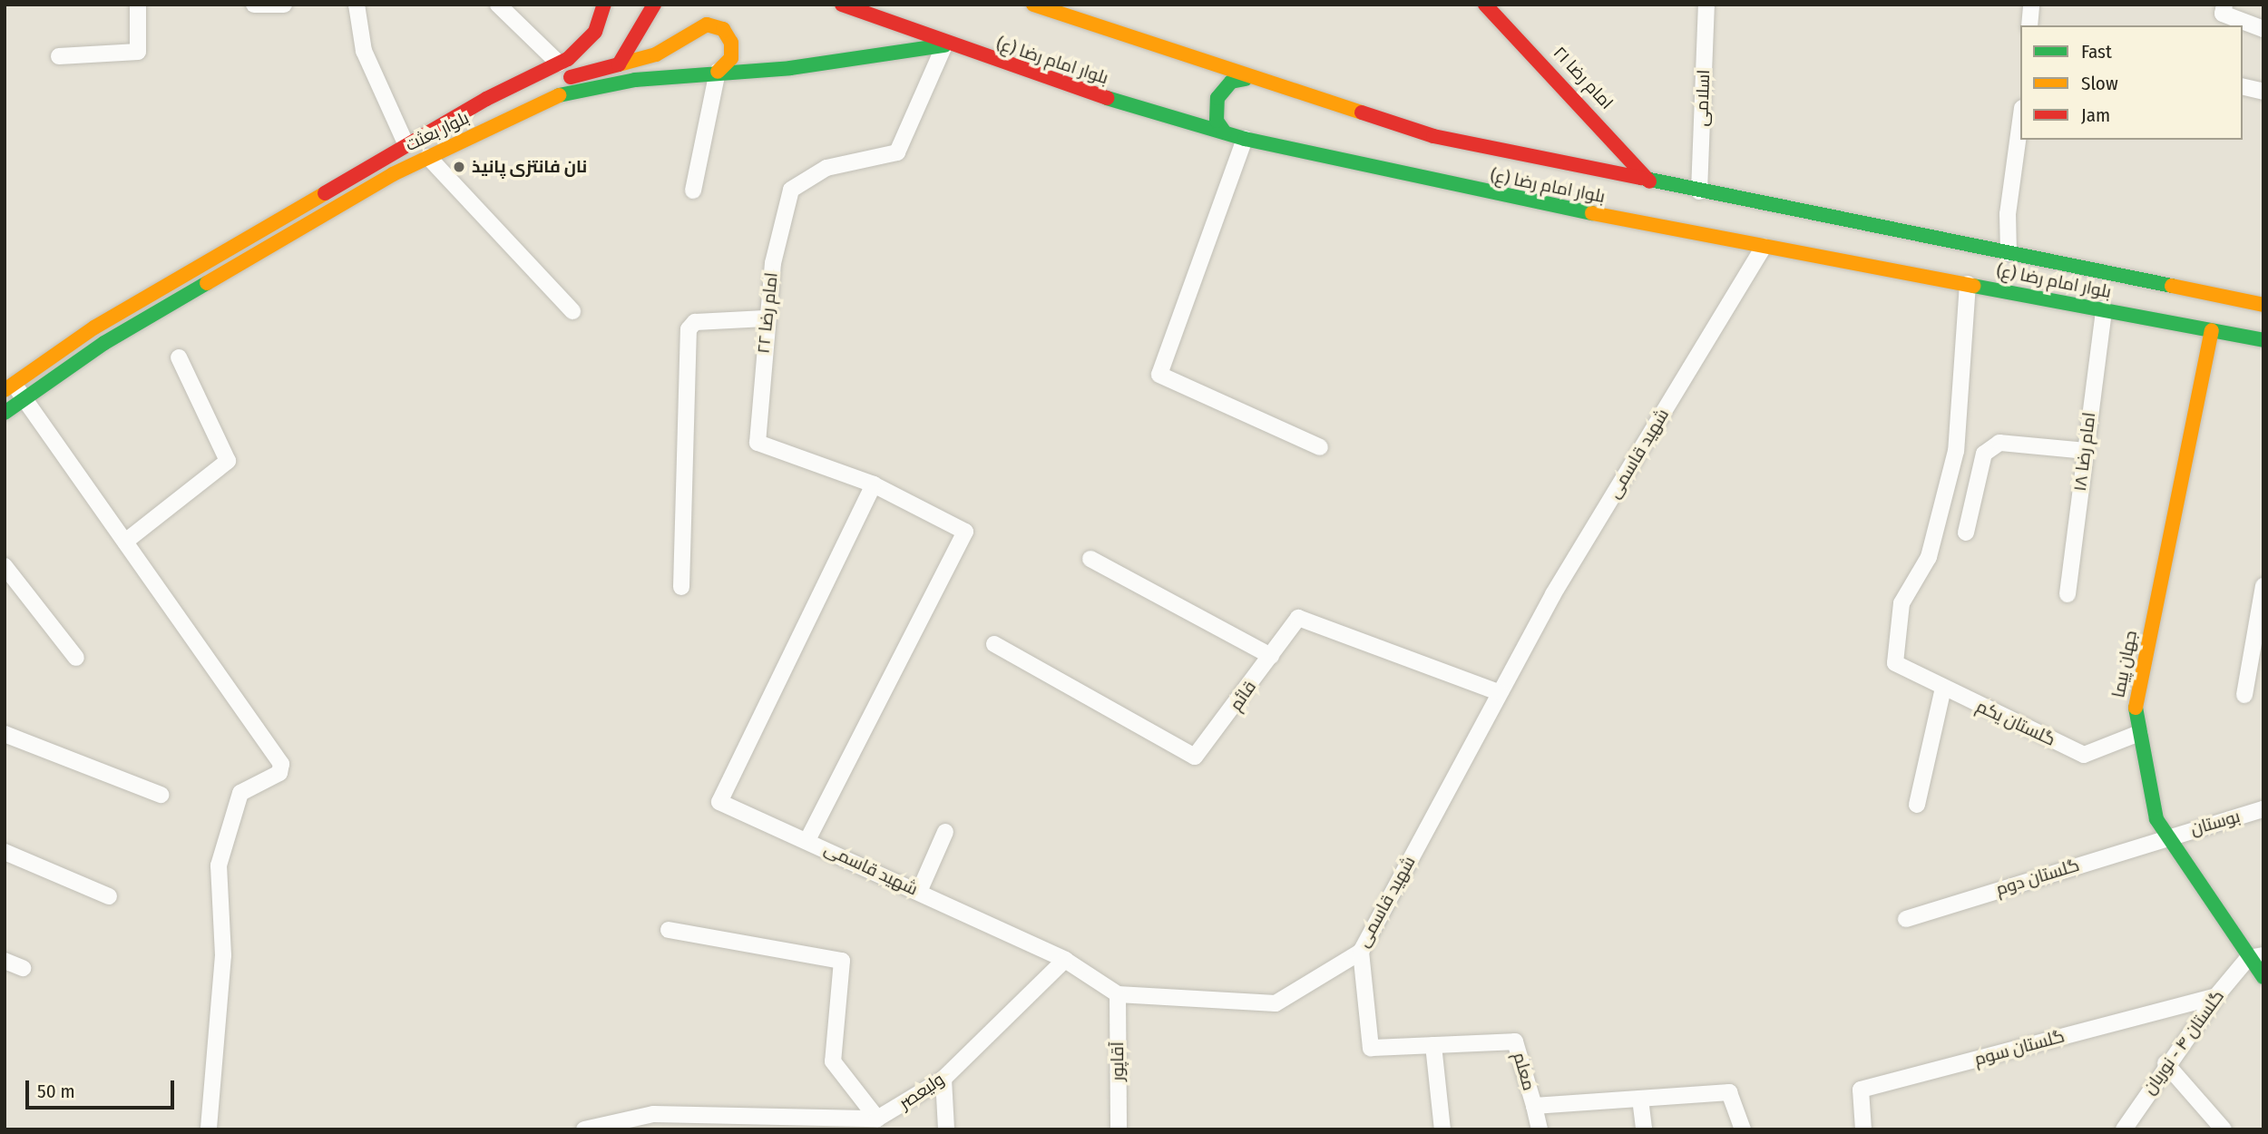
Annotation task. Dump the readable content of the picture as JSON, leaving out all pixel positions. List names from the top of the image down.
{
  "streets": {
    "main road": [
      "بلوار امام رضا (ع)",
      "امام رضا ۲۱",
      "بلوار بعثت",
      "جهان پیما"
    ],
    "street": [
      "اسلامی",
      "امام رضا ۲۲",
      "امام رضا ۱۸",
      "شهید قاسمی",
      "قائم",
      "گلستان یکم",
      "بوستان",
      "گلستان دوم",
      "گلستان ۴ - نوریان",
      "گلستان سوم",
      "آقاپور",
      "معلم",
      "ولیعصر"
    ]
  },
  "crossings": [
    ["بلوار امام رضا (ع)", "امام رضا ۲۱"],
    ["بلوار امام رضا (ع)", "اسلامی"],
    ["بلوار امام رضا (ع)", "بلوار بعثت"],
    ["بلوار امام رضا (ع)", "امام رضا ۲۲"],
    ["بلوار امام رضا (ع)", "امام رضا ۱۸"],
    ["بلوار امام رضا (ع)", "شهید قاسمی"],
    ["بلوار امام رضا (ع)", "جهان پیما"],
    ["بلوار امام رضا (ع)", "گلستان یکم"],
    ["بلوار بعثت", "امام رضا ۲۲"],
    ["امام رضا ۲۲", "شهید قاسمی"],
    ["شهید قاسمی", "قائم"],
    ["شهید قاسمی", "آقاپور"],
    ["شهید قاسمی", "معلم"],
    ["شهید قاسمی", "ولیعصر"],
    ["جهان پیما", "گلستان یکم"],
    ["جهان پیما", "بوستان"],
    ["جهان پیما", "گلستان دوم"],
    ["جهان پیما", "گلستان ۴ - نوریان"],
    ["بوستان", "گلستان دوم"],
    ["گلستان ۴ - نوریان", "گلستان سوم"]
  ],
  "places": ["نان فانتزی پانیذ"],
  "legend": ["Fast", "Slow", "Jam"],
  "scale_bar": "50 m"
}
